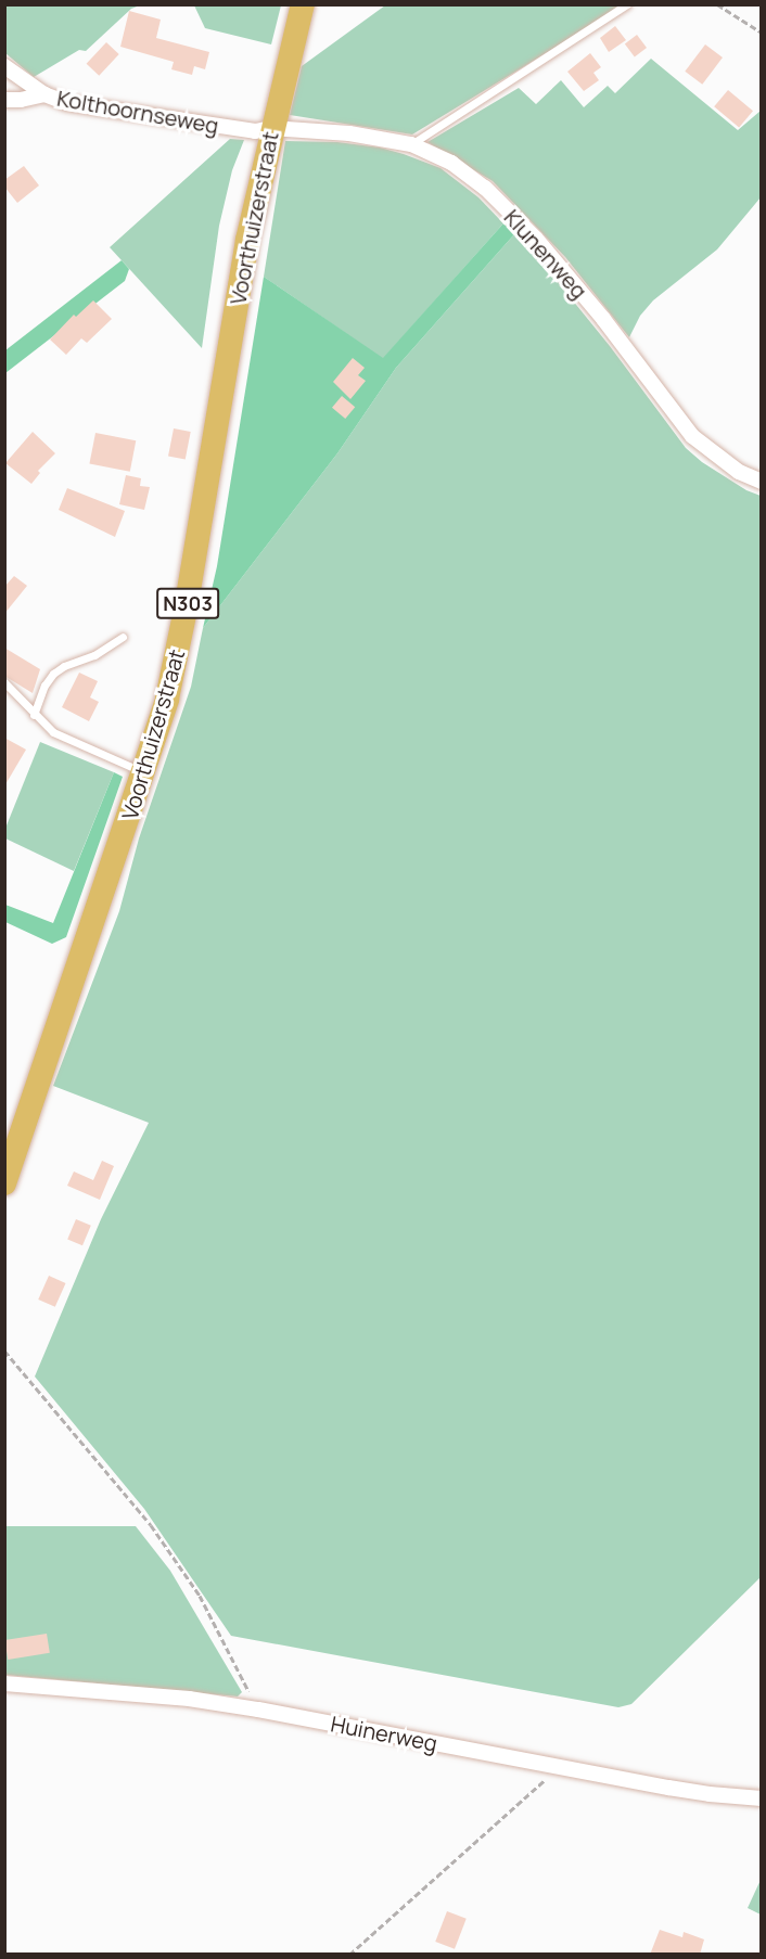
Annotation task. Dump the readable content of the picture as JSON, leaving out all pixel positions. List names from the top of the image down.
{
  "streets": {
    "main road": ["Voorthuizerstraat", "N303"],
    "street": ["Kolthoornseweg", "Klunenweg", "Huinerweg"]
  },
  "crossings": [
    ["Kolthoornseweg", "Voorthuizerstraat"],
    ["Kolthoornseweg", "Klunenweg"],
    ["Voorthuizerstraat", "Klunenweg"]
  ]
}
